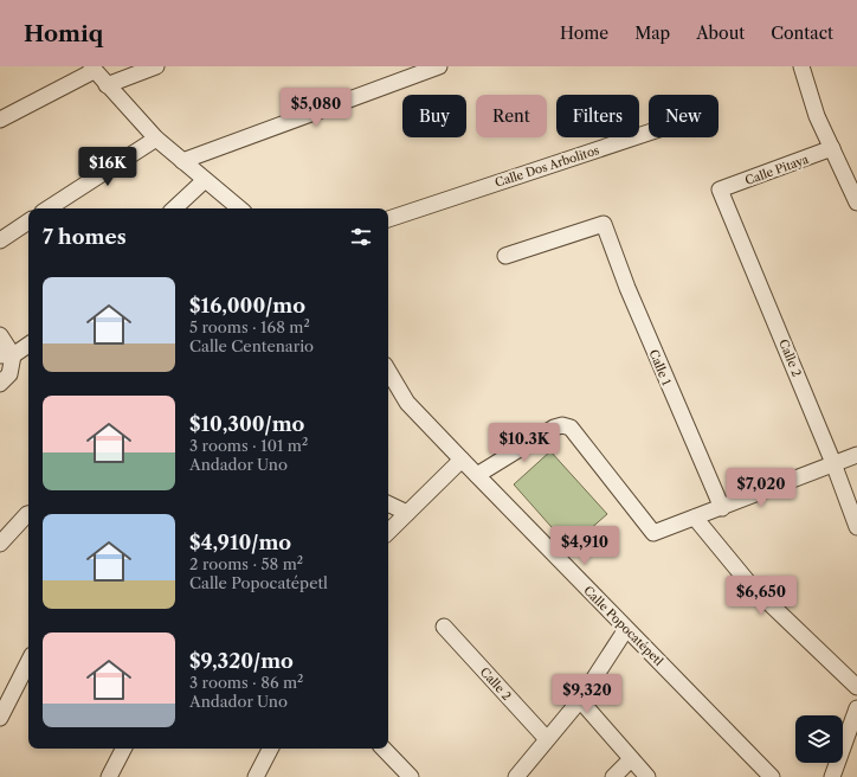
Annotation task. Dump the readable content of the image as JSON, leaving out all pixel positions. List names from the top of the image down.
{
  "streets": {
    "street": [
      "Calle Dos Arbolitos",
      "Calle Pitaya",
      "Calle 2",
      "Calle 1",
      "Calle Popocatépetl"
    ]
  },
  "crossings": [
    ["Calle Pitaya", "Calle 2"]
  ],
  "page": {
    "header": "Homiq",
    "nav": [
      "Home",
      "Map",
      "About",
      "Contact"
    ],
    "price": [
      "$5,080",
      "$16K",
      "$10.3K",
      "$7,020",
      "$4,910",
      "$6,650",
      "$9,320"
    ],
    "chip": [
      "Buy",
      "Rent",
      "Filters",
      "New"
    ],
    "heading": "7 homes",
    "list": [
      {
        "name": "$16,000/mo",
        "note": "5 rooms · 168 m² · Calle Centenario"
      },
      {
        "name": "$10,300/mo",
        "note": "3 rooms · 101 m² · Andador Uno"
      },
      {
        "name": "$4,910/mo",
        "note": "2 rooms · 58 m² · Calle Popocatépetl"
      },
      {
        "name": "$9,320/mo",
        "note": "3 rooms · 86 m² · Andador Uno"
      }
    ]
  }
}
